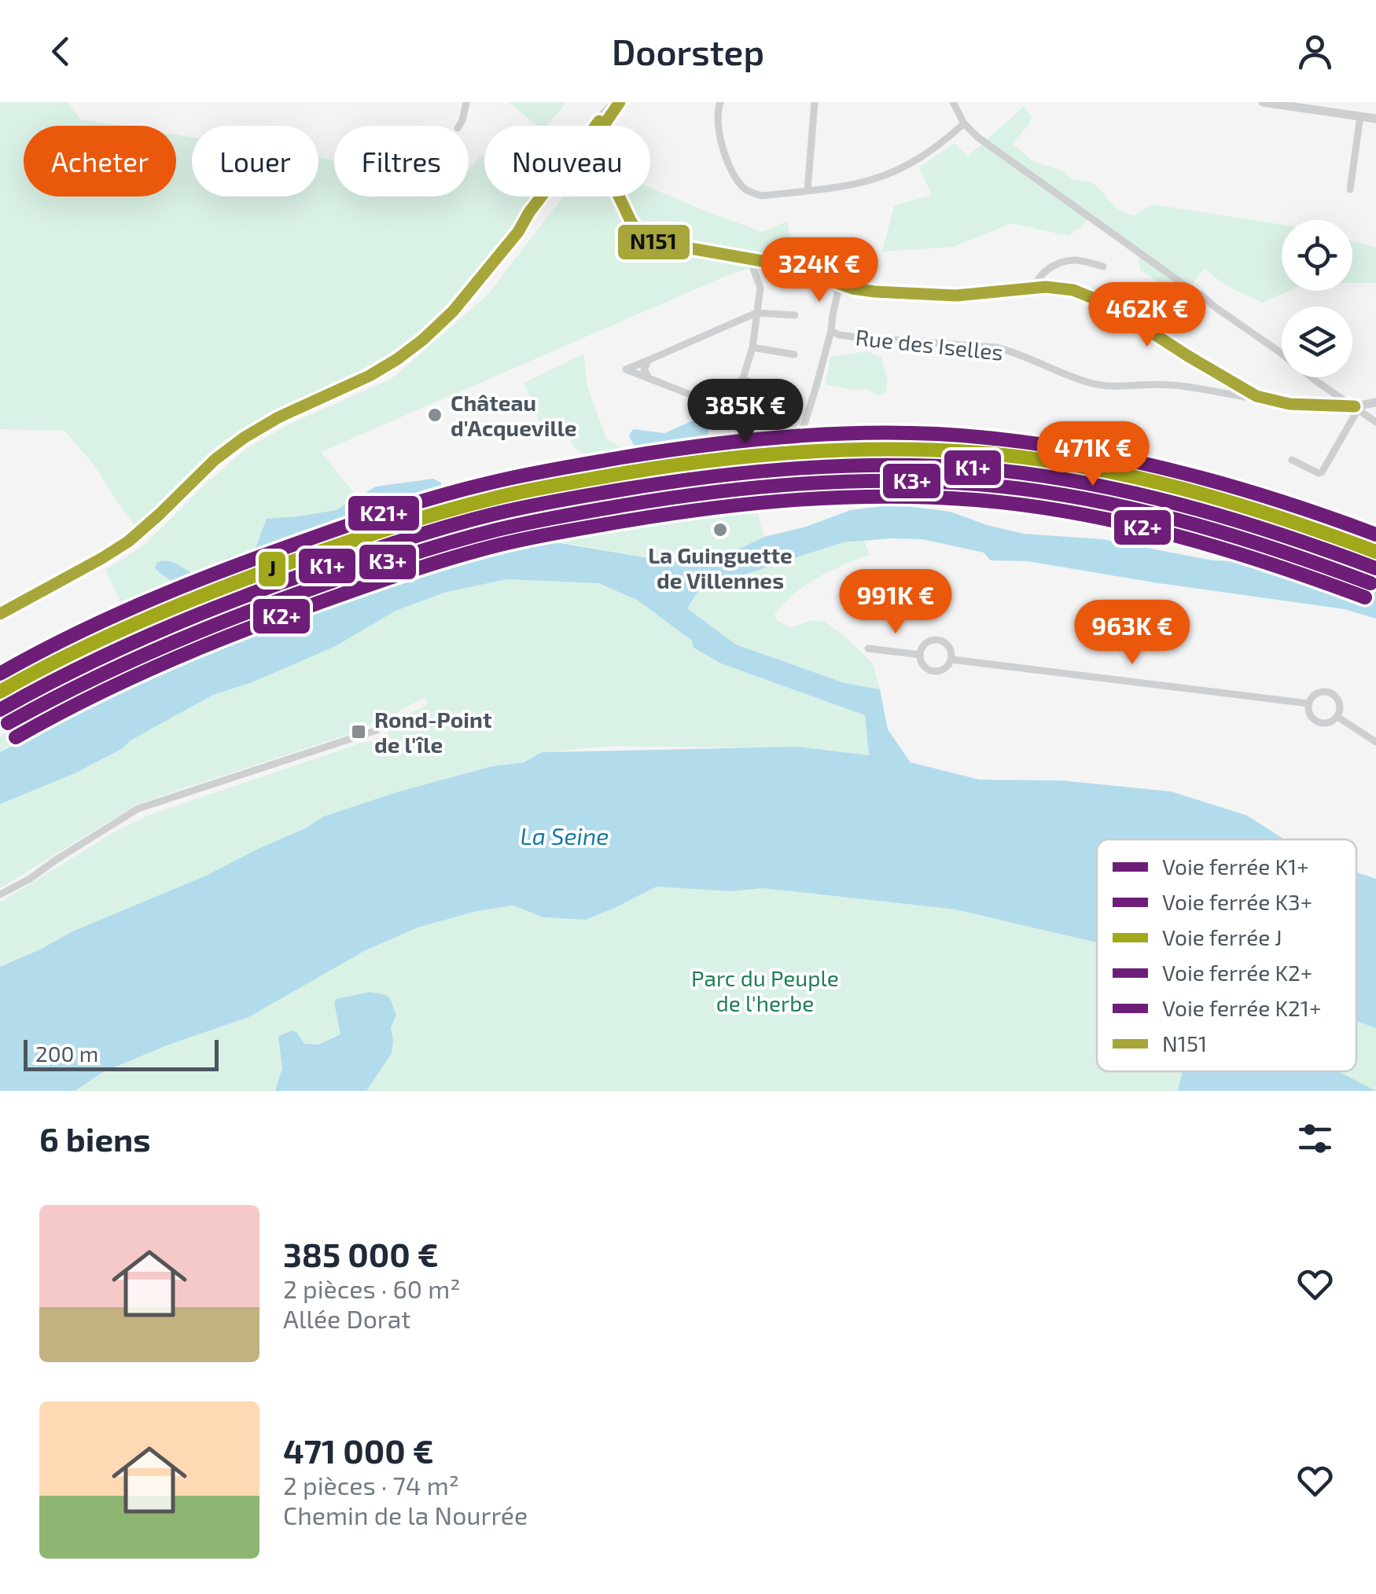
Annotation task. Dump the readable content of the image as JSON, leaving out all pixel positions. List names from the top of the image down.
{
  "streets": {
    "street": ["Rue des Iselles"]
  },
  "water": ["La Seine"],
  "parks": ["Parc du Peuple de l'herbe"],
  "places": {
    "other": ["Château d'Acqueville", "La Guinguette de Villennes"],
    "transit": ["Rond-Point de l'île"]
  },
  "lines": [
    "transit line N151",
    "rail line K21+",
    "rail line J",
    "rail line K1+",
    "rail line K3+",
    "rail line K2+"
  ],
  "legend": [
    "Voie ferrée K1+",
    "Voie ferrée K3+",
    "Voie ferrée J",
    "Voie ferrée K2+",
    "Voie ferrée K21+",
    "N151"
  ],
  "scale_bar": "200 m",
  "page": {
    "header": "Doorstep",
    "chip": [
      "Acheter",
      "Louer",
      "Filtres",
      "Nouveau"
    ],
    "price": [
      "324K €",
      "462K €",
      "385K €",
      "471K €",
      "991K €",
      "963K €"
    ],
    "scale": "200 m",
    "heading": "6 biens",
    "list": [
      {
        "name": "385 000 €",
        "note": "2 pièces · 60 m² · Allée Dorat"
      },
      {
        "name": "471 000 €",
        "note": "2 pièces · 74 m² · Chemin de la Nourrée"
      }
    ]
  }
}
